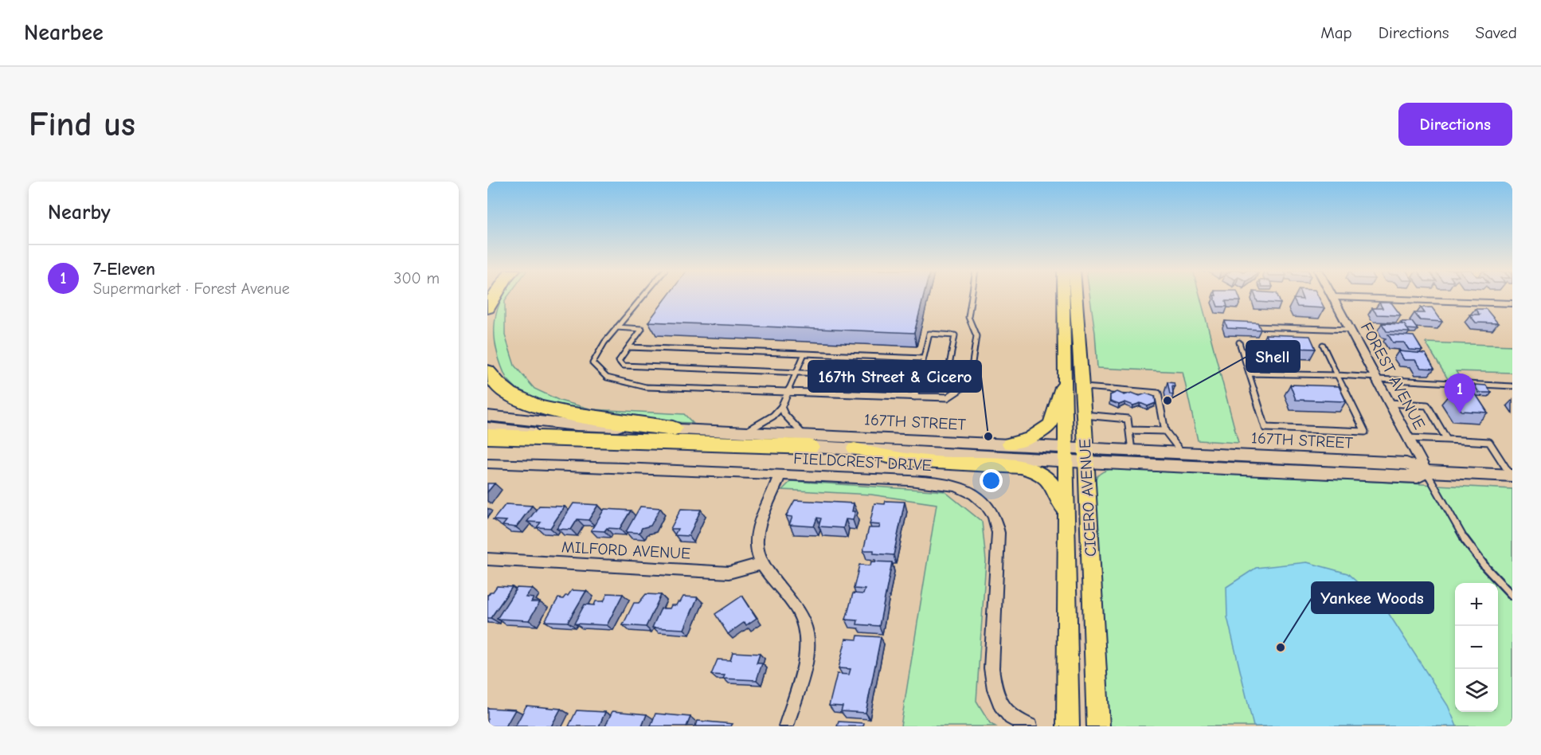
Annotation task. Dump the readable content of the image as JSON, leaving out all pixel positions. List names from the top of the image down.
{
  "streets": {
    "main road": ["167TH STREET", "CICERO AVENUE"],
    "street": ["FOREST AVENUE", "FIELDCREST DRIVE", "MILFORD AVENUE"]
  },
  "crossings": [
    ["FOREST AVENUE", "167TH STREET"],
    ["167TH STREET", "CICERO AVENUE"]
  ],
  "places": ["Shell", "167th Street & Cicero", "Yankee Woods"],
  "page": {
    "header": "Nearbee",
    "nav": ["Map", "Directions", "Saved"],
    "buttons": "Directions",
    "title": "Find us",
    "heading": "Nearby",
    "list": [
      {
        "mark": "1",
        "name": "7-Eleven",
        "note": "Supermarket · Forest Avenue",
        "value": "300 m"
      }
    ],
    "pins": "1",
    "map_buttons": ["+", "−"]
  }
}
